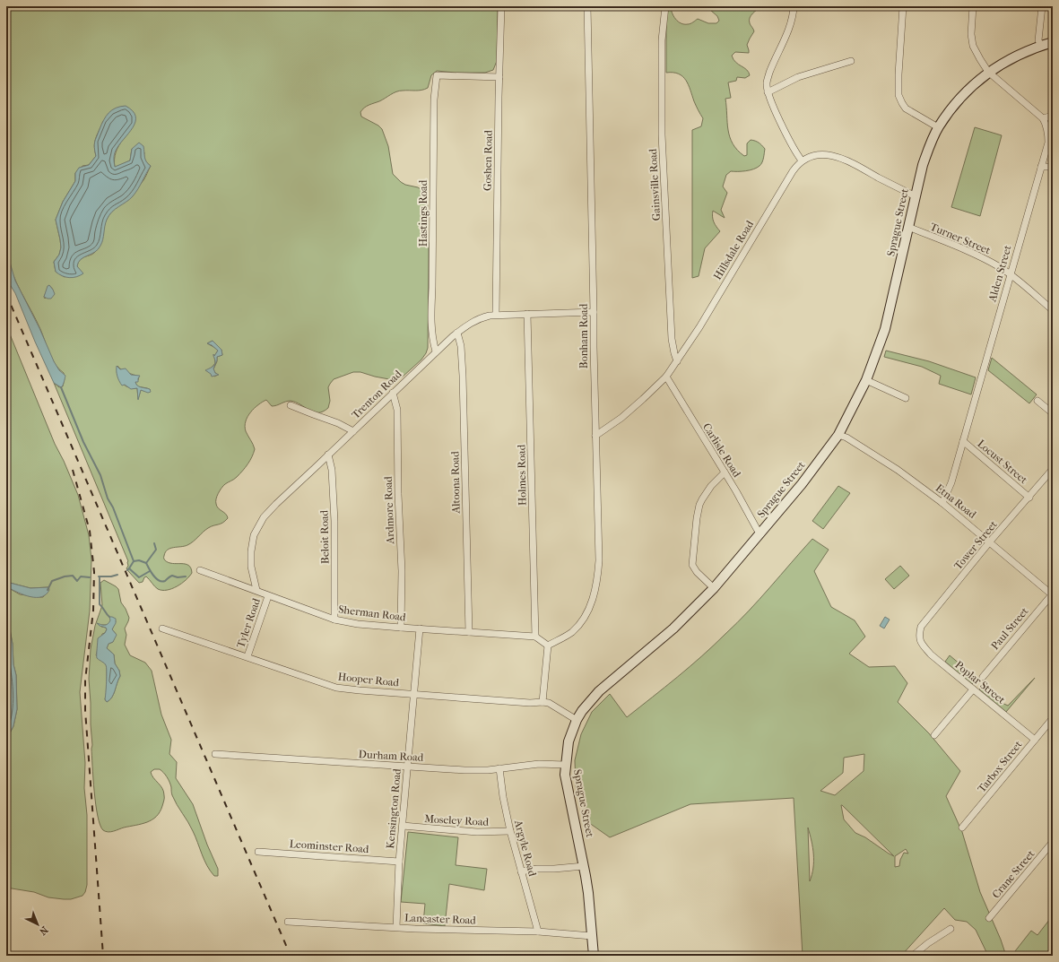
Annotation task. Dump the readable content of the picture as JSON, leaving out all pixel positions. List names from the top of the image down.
{
  "streets": {
    "main road": ["Sprague Street"],
    "street": [
      "Goshen Road",
      "Gainsville Road",
      "Hastings Road",
      "Turner Street",
      "Hillsdale Road",
      "Alden Street",
      "Bonham Road",
      "Trenton Road",
      "Carlisle Road",
      "Locust Street",
      "Holmes Road",
      "Altoona Road",
      "Etna Road",
      "Ardmore Road",
      "Beloit Road",
      "Tower Street",
      "Sherman Road",
      "Tyler Road",
      "Paul Street",
      "Hooper Road",
      "Poplar Street",
      "Durham Road",
      "Tarbox Street",
      "Kensington Road",
      "Moseley Road",
      "Leominster Road",
      "Argyle Road",
      "Crane Street",
      "Lancaster Road"
    ]
  },
  "crossings": [
    ["Goshen Road", "Hastings Road"],
    ["Goshen Road", "Trenton Road"],
    ["Gainsville Road", "Hillsdale Road"],
    ["Hastings Road", "Trenton Road"],
    ["Sprague Street", "Turner Street"],
    ["Sprague Street", "Alden Street"],
    ["Sprague Street", "Carlisle Road"],
    ["Sprague Street", "Etna Road"],
    ["Sprague Street", "Hooper Road"],
    ["Sprague Street", "Durham Road"],
    ["Sprague Street", "Lancaster Road"],
    ["Turner Street", "Alden Street"],
    ["Hillsdale Road", "Bonham Road"],
    ["Hillsdale Road", "Carlisle Road"],
    ["Alden Street", "Locust Street"],
    ["Alden Street", "Etna Road"],
    ["Bonham Road", "Trenton Road"],
    ["Trenton Road", "Holmes Road"],
    ["Trenton Road", "Altoona Road"],
    ["Trenton Road", "Ardmore Road"],
    ["Trenton Road", "Beloit Road"],
    ["Trenton Road", "Sherman Road"],
    ["Locust Street", "Tower Street"],
    ["Holmes Road", "Sherman Road"],
    ["Altoona Road", "Sherman Road"],
    ["Etna Road", "Tower Street"],
    ["Etna Road", "Paul Street"],
    ["Ardmore Road", "Sherman Road"],
    ["Beloit Road", "Sherman Road"],
    ["Tower Street", "Poplar Street"],
    ["Sherman Road", "Tyler Road"],
    ["Sherman Road", "Kensington Road"],
    ["Tyler Road", "Hooper Road"],
    ["Hooper Road", "Kensington Road"],
    ["Poplar Street", "Tarbox Street"],
    ["Durham Road", "Kensington Road"],
    ["Durham Road", "Argyle Road"],
    ["Kensington Road", "Moseley Road"],
    ["Kensington Road", "Leominster Road"],
    ["Kensington Road", "Lancaster Road"],
    ["Moseley Road", "Argyle Road"],
    ["Argyle Road", "Lancaster Road"]
  ],
  "north": "bottom right"
}
